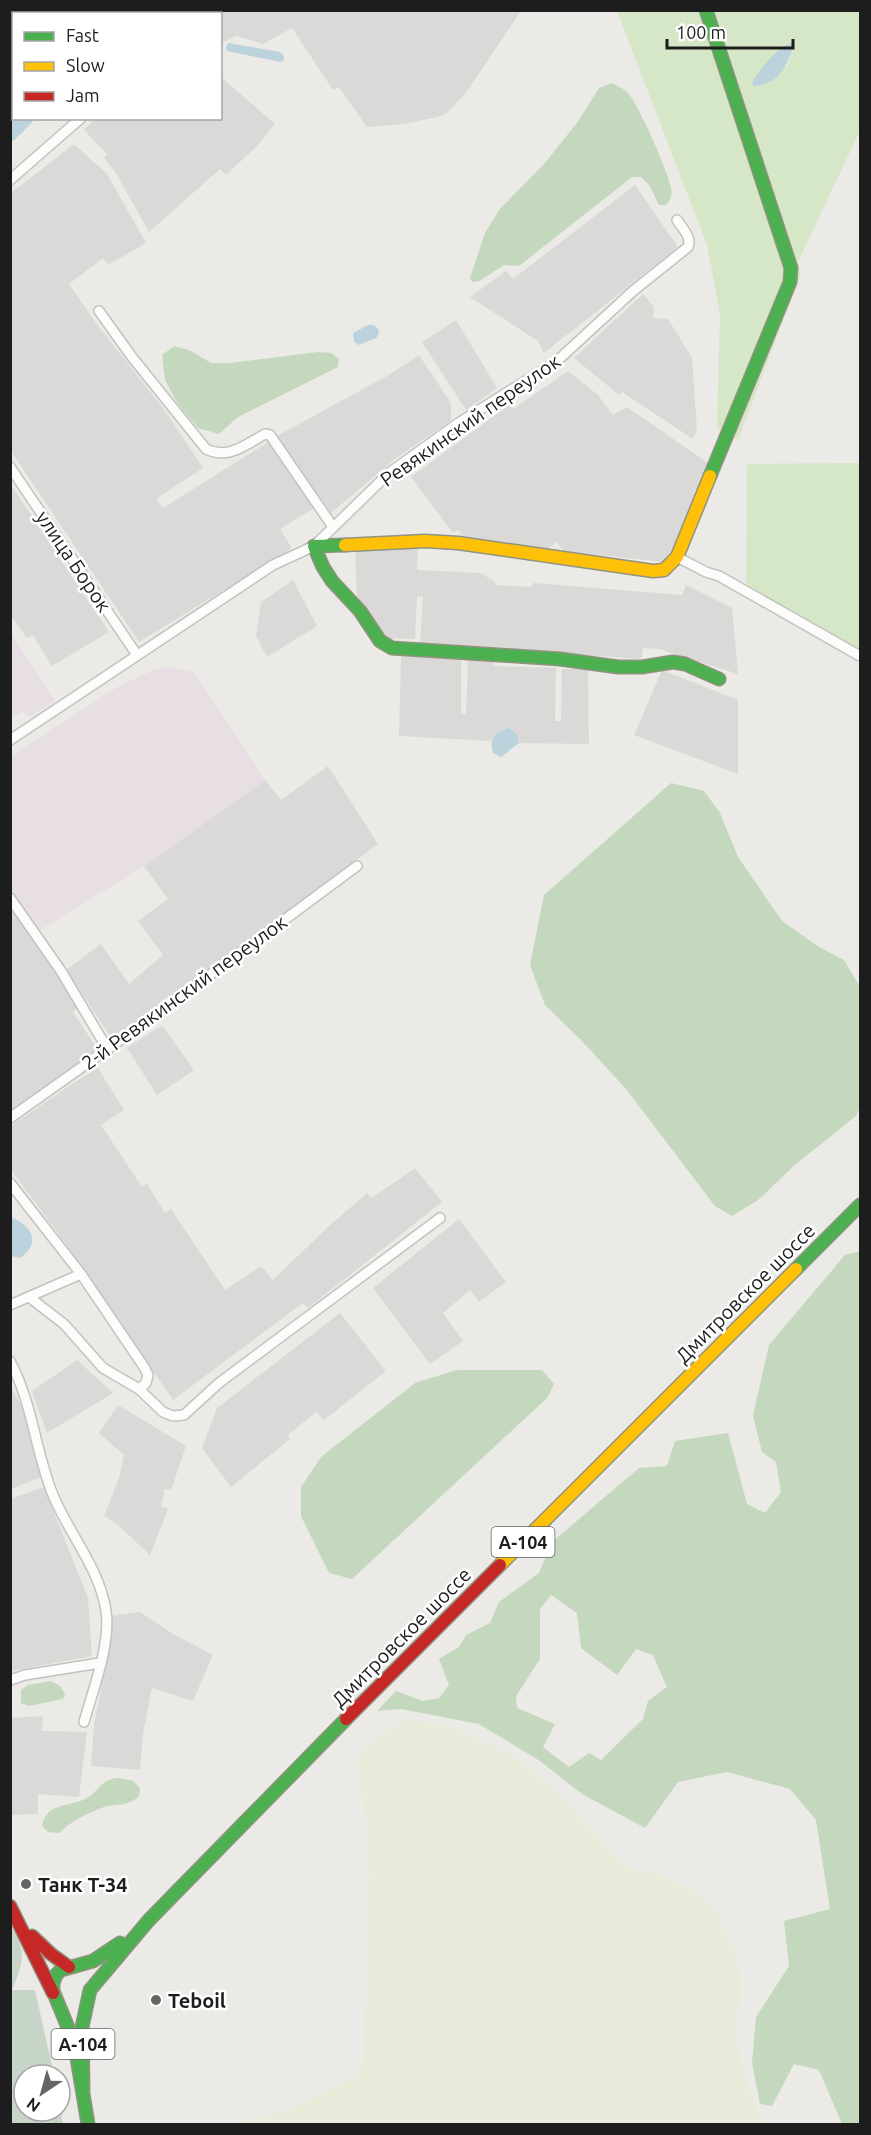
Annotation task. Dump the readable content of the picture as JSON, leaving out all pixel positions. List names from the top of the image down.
{
  "streets": {
    "main road": ["Дмитровское шоссе", "А-104"],
    "street": ["Ревякинский переулок", "улица Борок", "2-й Ревякинский переулок"]
  },
  "crossings": [
    ["Ревякинский переулок", "улица Борок"],
    ["Дмитровское шоссе", "А-104"]
  ],
  "places": ["Танк Т-34", "Teboil"],
  "legend": ["Fast", "Slow", "Jam"],
  "scale_bar": "100 m",
  "north": "bottom left"
}
